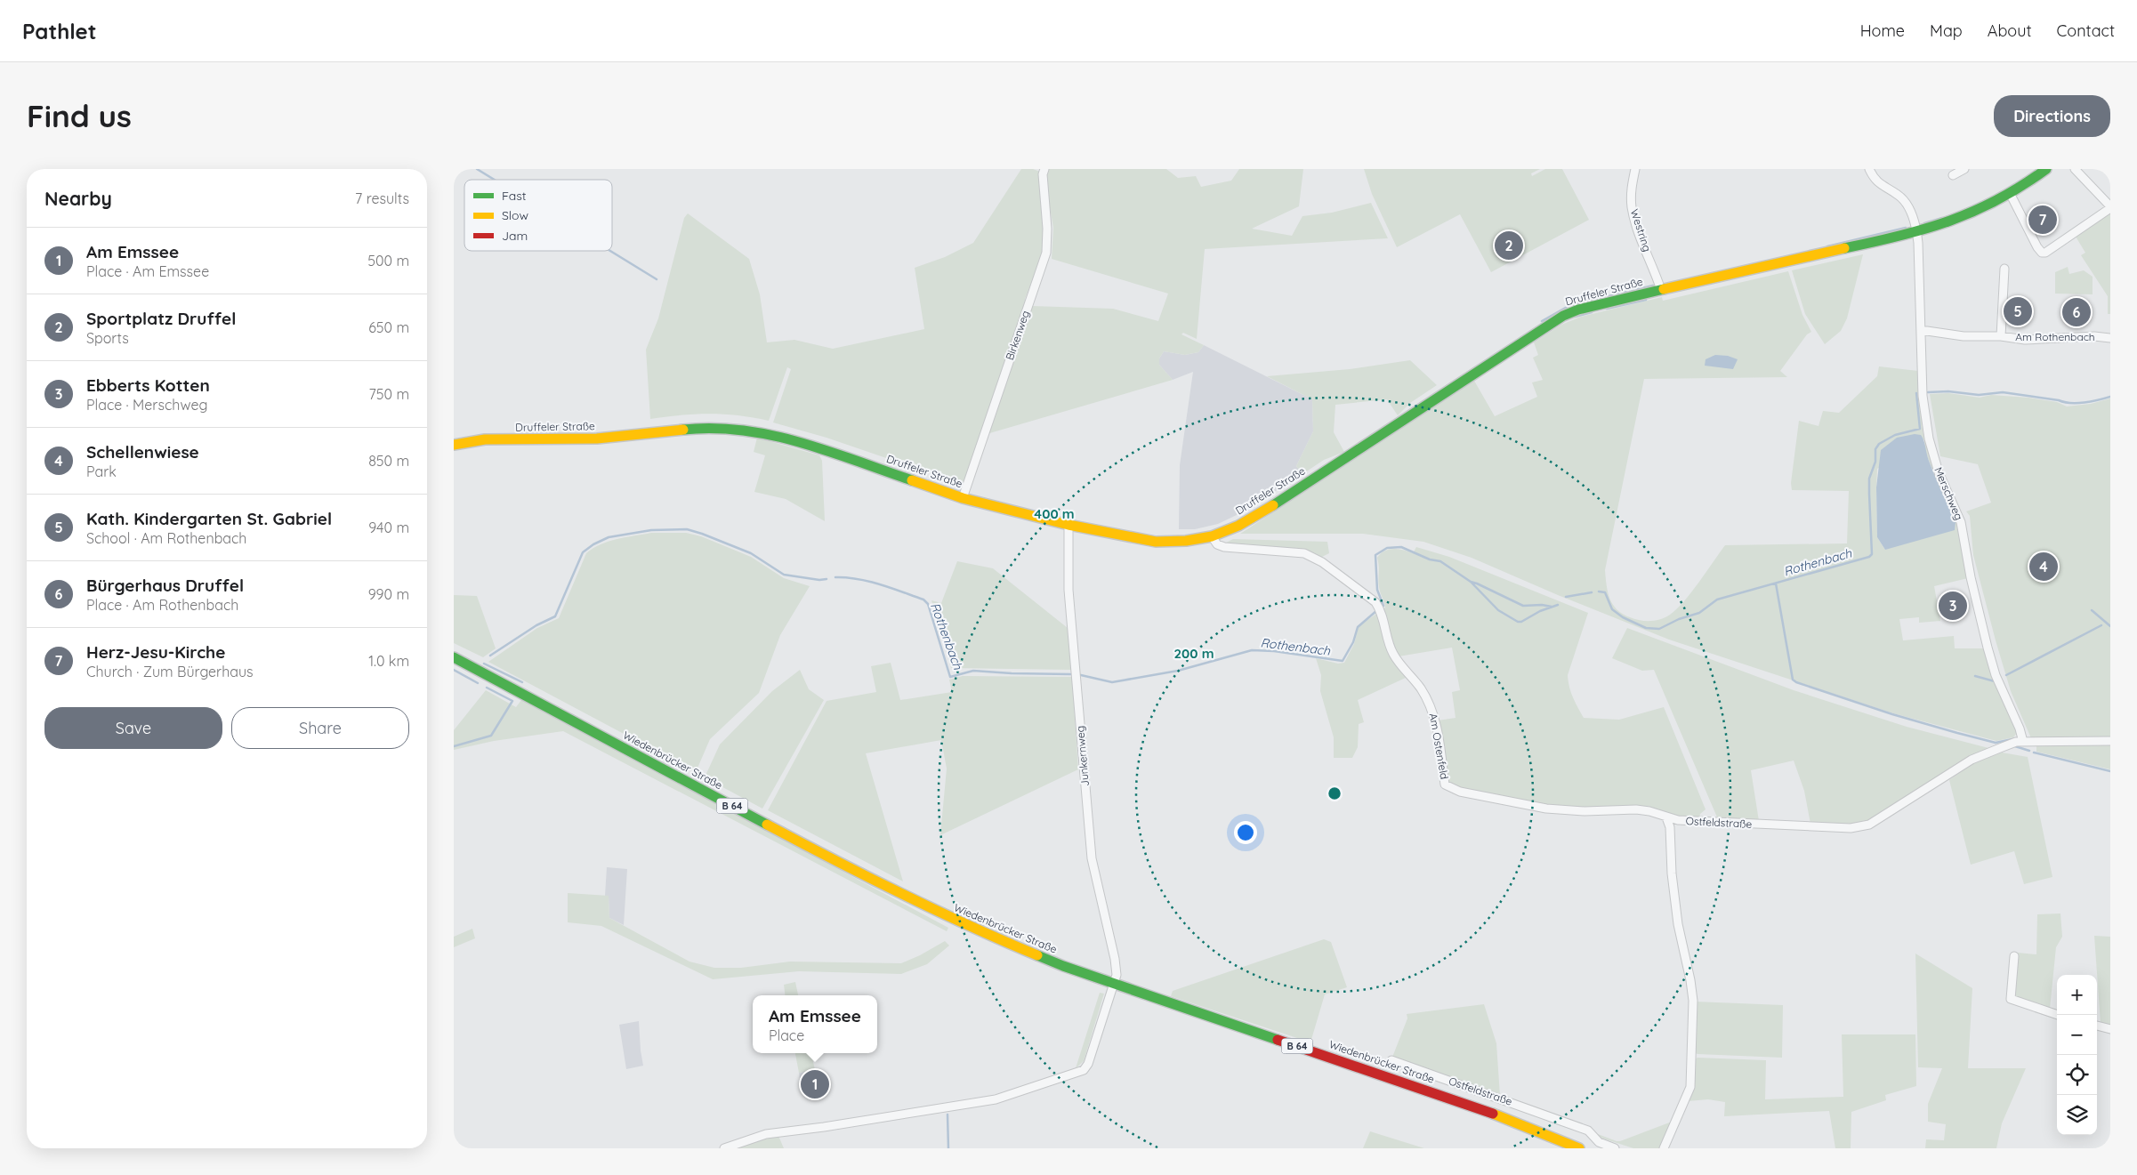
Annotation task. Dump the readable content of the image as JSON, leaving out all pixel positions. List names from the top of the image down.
{
  "streets": {
    "street": [
      "Westring",
      "Druffeler Straße",
      "Birkenweg",
      "Am Rothenbach",
      "Merschweg",
      "Am Ostenfeld",
      "Junkernweg",
      "Wiedenbrücker Straße",
      "B 64",
      "Ostfeldstraße"
    ]
  },
  "crossings": [
    ["Westring", "Druffeler Straße"],
    ["Druffeler Straße", "Birkenweg"],
    ["Druffeler Straße", "Merschweg"],
    ["Druffeler Straße", "Am Ostenfeld"],
    ["Druffeler Straße", "Junkernweg"],
    ["Am Rothenbach", "Merschweg"],
    ["Merschweg", "Ostfeldstraße"],
    ["Am Ostenfeld", "Ostfeldstraße"],
    ["Junkernweg", "Wiedenbrücker Straße"]
  ],
  "water": ["Rothenbach"],
  "legend": ["Fast", "Slow", "Jam"],
  "page": {
    "header": "Pathlet",
    "nav": [
      "Home",
      "Map",
      "About",
      "Contact"
    ],
    "buttons": [
      "Directions",
      ["Save", "Share"]
    ],
    "title": "Find us",
    "heading": ["Nearby", "7 results"],
    "pins": [
      "7",
      "2",
      "5",
      "6",
      "4",
      "3",
      "1"
    ],
    "list": [
      {
        "mark": "1",
        "name": "Am Emssee",
        "note": "Place · Am Emssee",
        "value": "500 m"
      },
      {
        "mark": "2",
        "name": "Sportplatz Druffel",
        "note": "Sports",
        "value": "650 m"
      },
      {
        "mark": "3",
        "name": "Ebberts Kotten",
        "note": "Place · Merschweg",
        "value": "750 m"
      },
      {
        "mark": "4",
        "name": "Schellenwiese",
        "note": "Park",
        "value": "850 m"
      },
      {
        "mark": "5",
        "name": "Kath. Kindergarten St. Gabriel",
        "note": "School · Am Rothenbach",
        "value": "940 m"
      },
      {
        "mark": "6",
        "name": "Bürgerhaus Druffel",
        "note": "Place · Am Rothenbach",
        "value": "990 m"
      },
      {
        "mark": "7",
        "name": "Herz-Jesu-Kirche",
        "note": "Church · Zum Bürgerhaus",
        "value": "1.0 km"
      }
    ],
    "map_buttons": ["+", "−"],
    "popup": ["Am Emssee", "Place"]
  },
  "rings": ["400 m", "200 m"]
}
